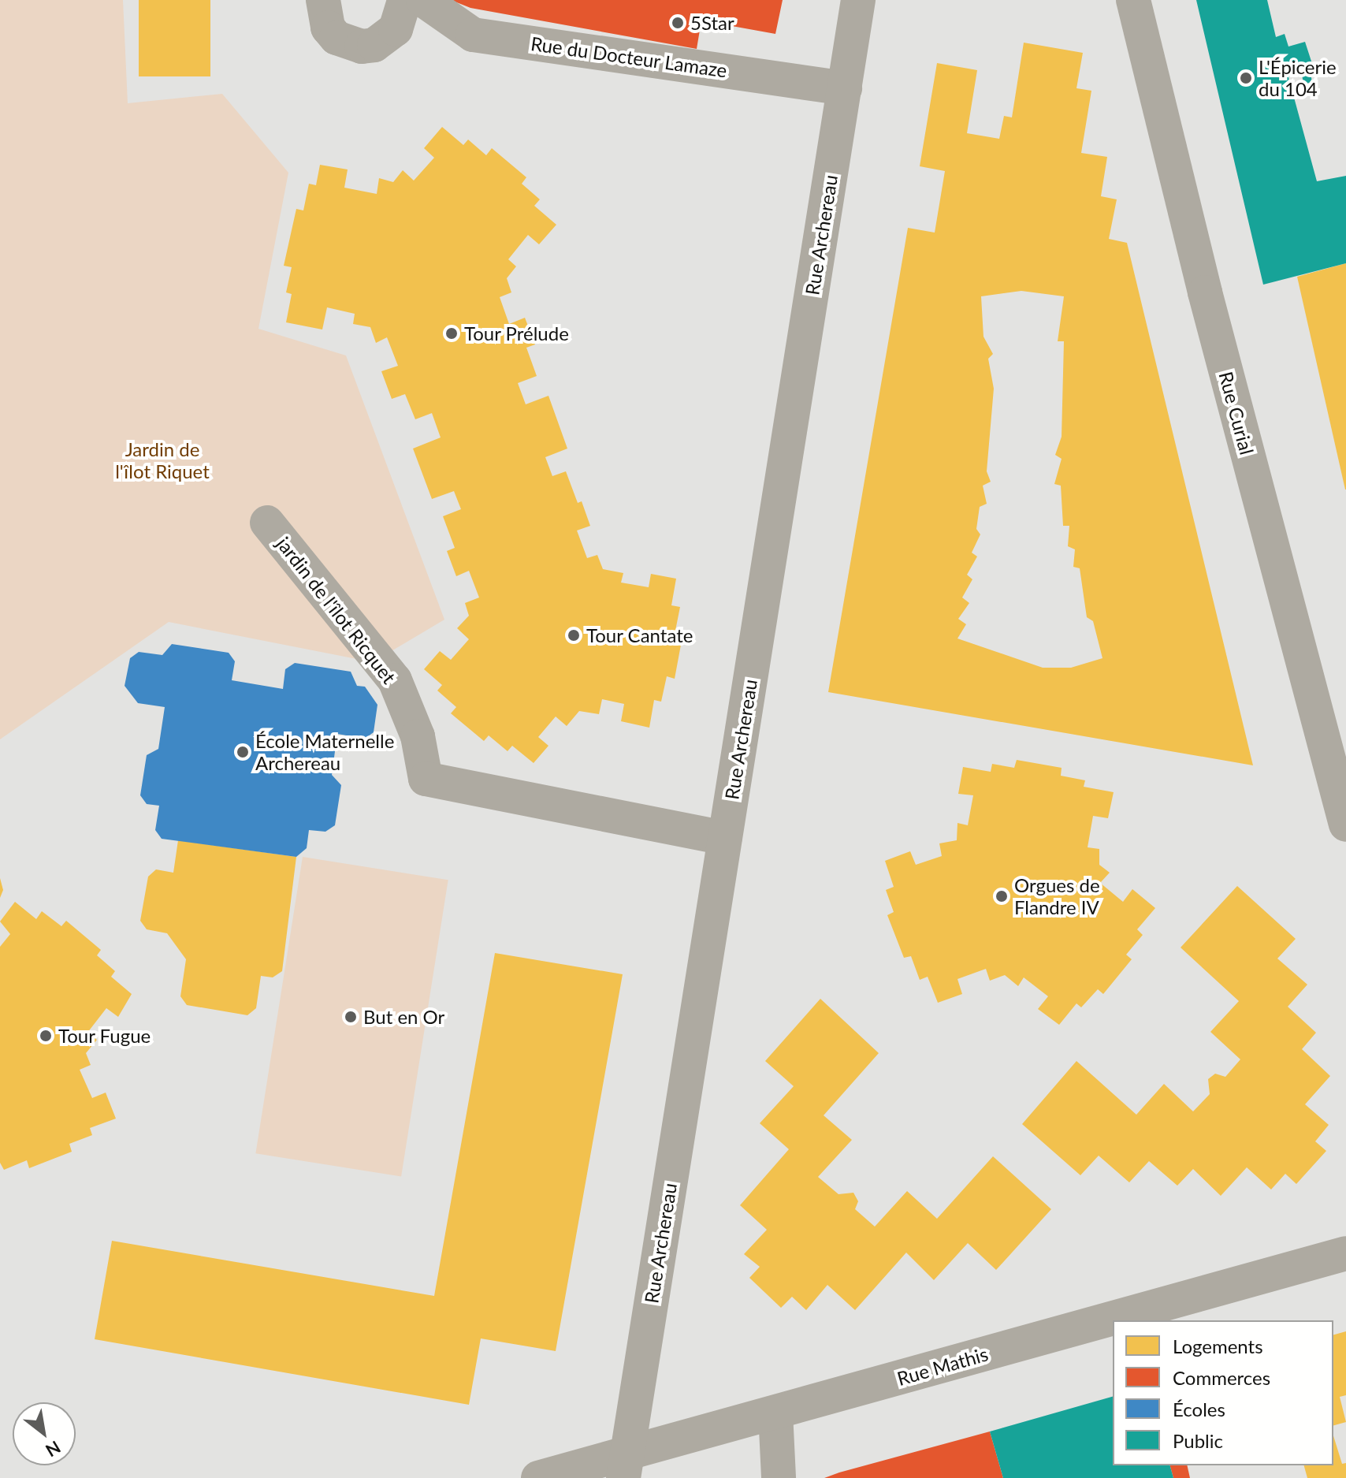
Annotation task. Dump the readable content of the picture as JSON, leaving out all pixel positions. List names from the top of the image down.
{
  "streets": {
    "street": [
      "Rue du Docteur Lamaze",
      "Rue Archereau",
      "Rue Curial",
      "jardin de l'îlot Ricquet",
      "Rue Mathis"
    ]
  },
  "crossings": [
    ["Rue du Docteur Lamaze", "Rue Archereau"],
    ["Rue Archereau", "jardin de l'îlot Ricquet"],
    ["Rue Archereau", "Rue Mathis"]
  ],
  "parks": ["Jardin de l'îlot Riquet"],
  "places": [
    "5Star",
    "L'Épicerie du 104",
    "Tour Prélude",
    "Tour Cantate",
    "École Maternelle Archereau",
    "Orgues de Flandre IV",
    "But en Or",
    "Tour Fugue"
  ],
  "legend": [
    "Logements",
    "Commerces",
    "Écoles",
    "Public"
  ],
  "north": "bottom right"
}
